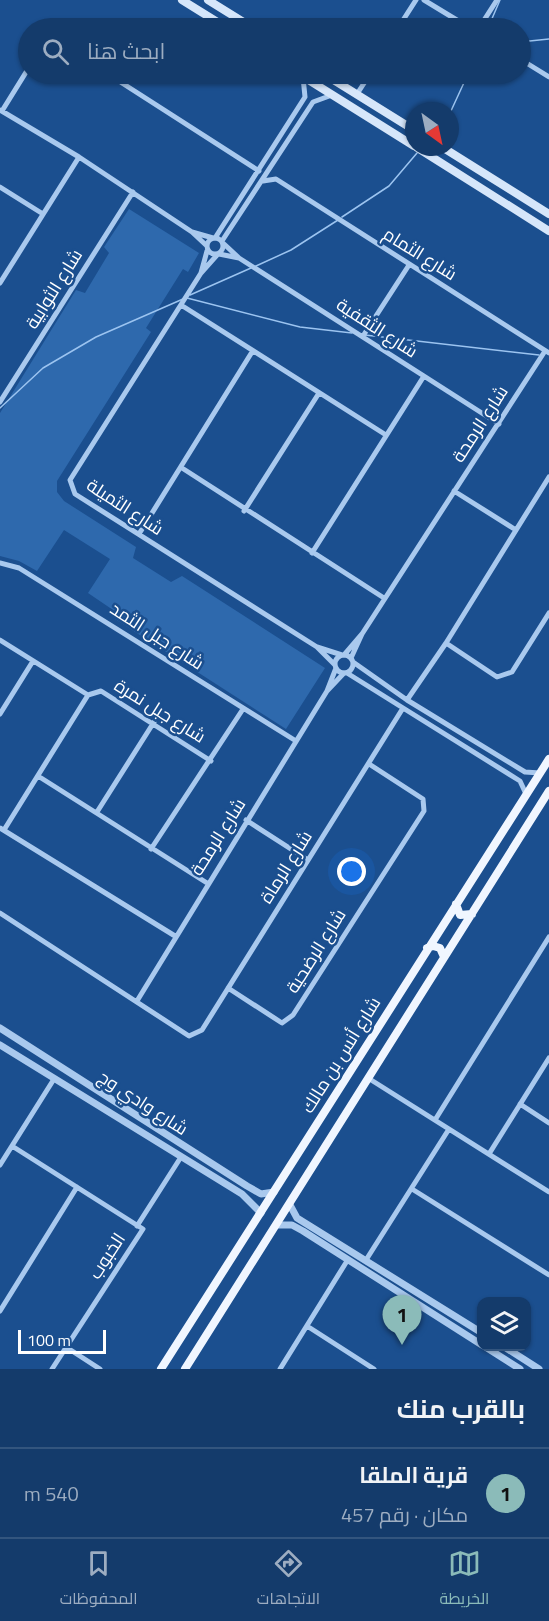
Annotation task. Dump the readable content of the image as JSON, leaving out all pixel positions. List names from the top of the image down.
{
  "streets": {
    "main road": ["شارع أنس بن مالك"],
    "street": [
      "شارع الثمام",
      "شارع الثوابية",
      "شارع الثقفية",
      "شارع الرمحة",
      "شارع الثميلة",
      "شارع جبل الثمد",
      "شارع جبل نمرة",
      "شارع الرماة",
      "شارع الرضحية",
      "شارع وادي وج",
      "الخبوب"
    ]
  },
  "crossings": [
    ["شارع الثمام", "شارع الرمحة"],
    ["شارع الثقفية", "شارع الرمحة"],
    ["شارع الرمحة", "شارع جبل الثمد"],
    ["شارع الرمحة", "شارع الرماة"],
    ["شارع الرماة", "شارع الرضحية"],
    ["شارع أنس بن مالك", "شارع وادي وج"]
  ],
  "scale_bar": "100 m",
  "north": "bottom right",
  "page": {
    "search": "ابحث هنا",
    "pins": "1",
    "scale": "100 m",
    "heading": "بالقرب منك",
    "list": [
      {
        "mark": "1",
        "name": "قرية الملقا",
        "note": "مكان · رقم 457",
        "value": "540 m"
      }
    ],
    "nav": ["الخريطة", "الاتجاهات", "المحفوظات"]
  }
}
